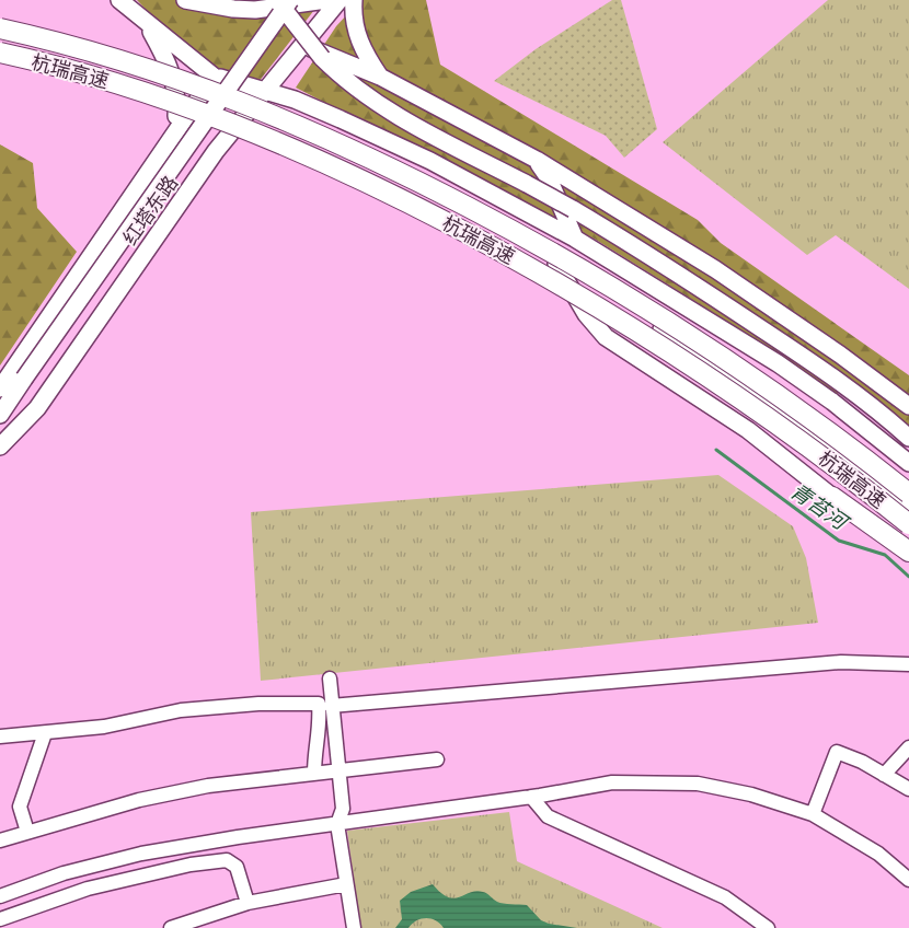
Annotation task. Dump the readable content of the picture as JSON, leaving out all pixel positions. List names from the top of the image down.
{
  "streets": {
    "highway": ["杭瑞高速"],
    "main road": ["红塔东路"]
  },
  "water": ["青苔河"]
}
